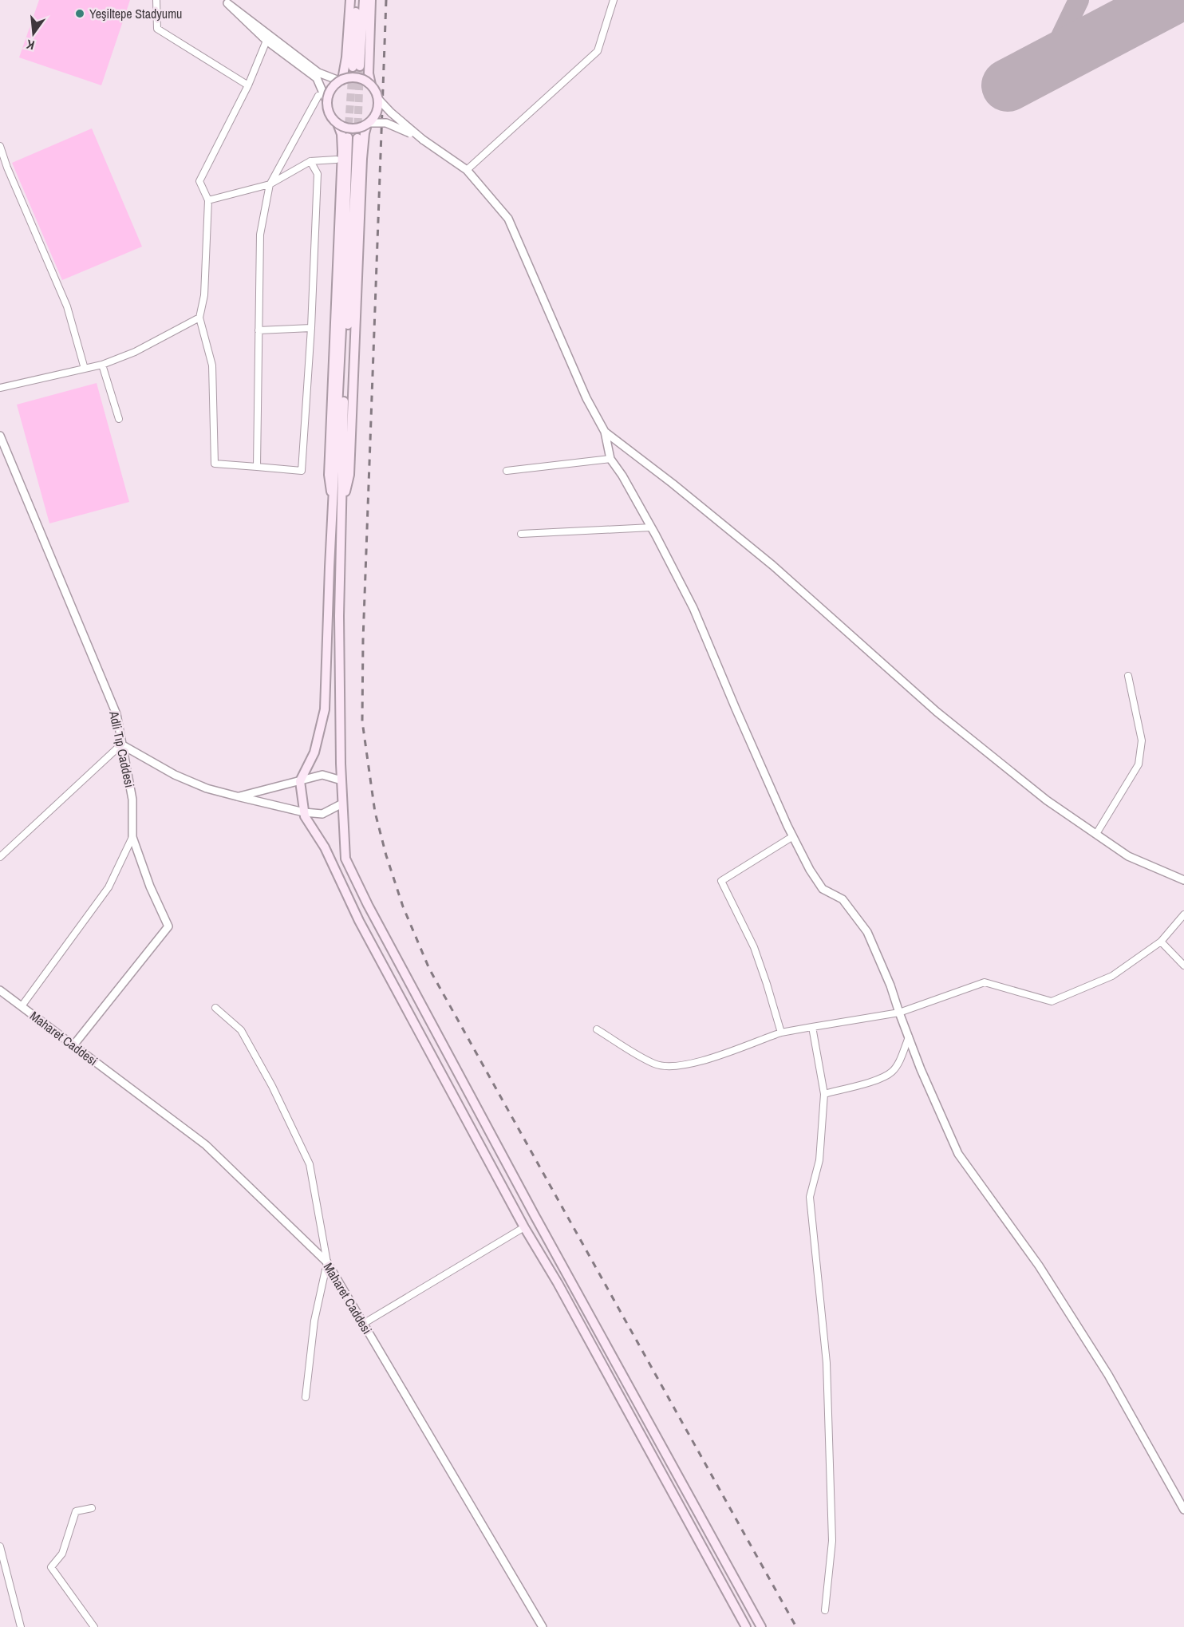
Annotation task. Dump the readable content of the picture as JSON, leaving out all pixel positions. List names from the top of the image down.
{
  "streets": {
    "street": ["Adli Tıp Caddesi", "Maharet Caddesi"]
  },
  "crossings": [
    ["Adli Tıp Caddesi", "Maharet Caddesi"]
  ],
  "places": ["Yeşiltepe Stadyumu"],
  "north": "bottom"
}
